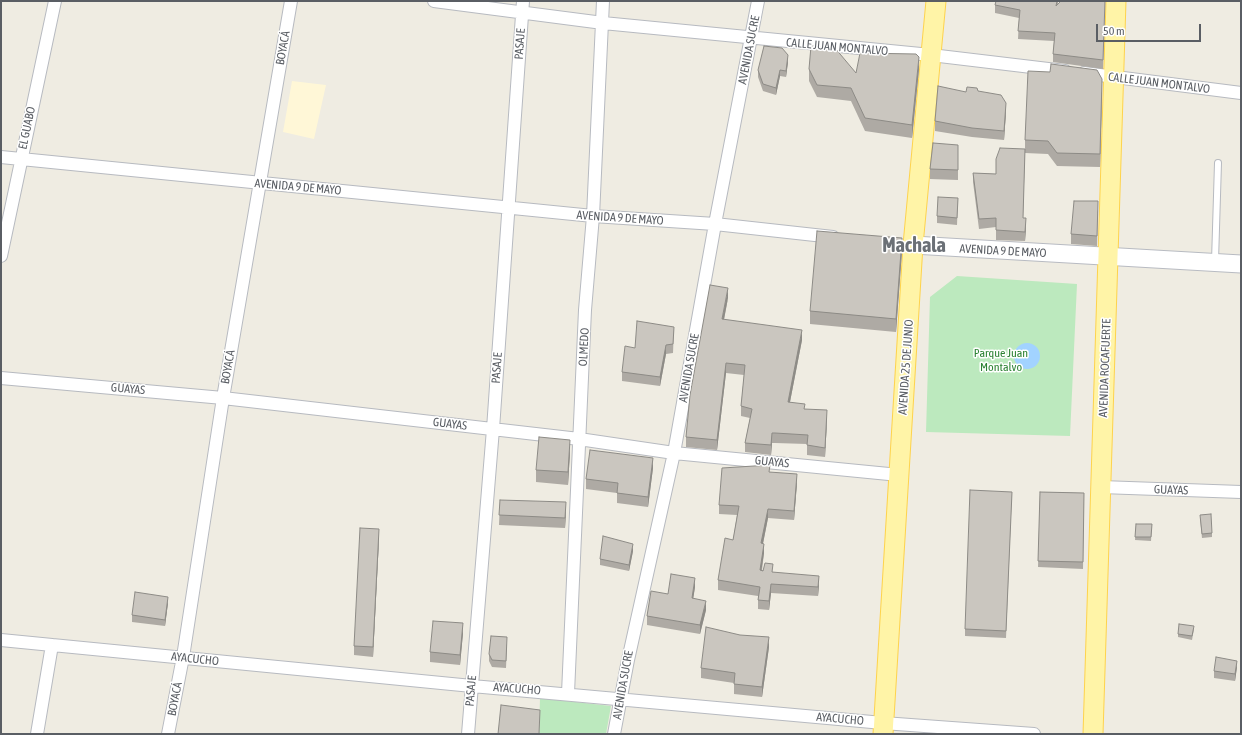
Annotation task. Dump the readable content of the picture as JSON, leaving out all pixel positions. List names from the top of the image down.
{
  "streets": {
    "main road": ["AVENIDA 25 DE JUNIO", "AVENIDA ROCAFUERTE"],
    "street": [
      "PASAJE",
      "CALLE JUAN MONTALVO",
      "BOYACÁ",
      "AVENIDA SUCRE",
      "EL GUABO",
      "AVENIDA 9 DE MAYO",
      "OLMEDO",
      "GUAYAS",
      "AYACUCHO"
    ]
  },
  "crossings": [
    ["PASAJE", "CALLE JUAN MONTALVO"],
    ["PASAJE", "AVENIDA 9 DE MAYO"],
    ["PASAJE", "GUAYAS"],
    ["PASAJE", "AYACUCHO"],
    ["CALLE JUAN MONTALVO", "AVENIDA SUCRE"],
    ["CALLE JUAN MONTALVO", "OLMEDO"],
    ["CALLE JUAN MONTALVO", "AVENIDA 25 DE JUNIO"],
    ["CALLE JUAN MONTALVO", "AVENIDA ROCAFUERTE"],
    ["BOYACÁ", "AVENIDA 9 DE MAYO"],
    ["BOYACÁ", "GUAYAS"],
    ["BOYACÁ", "AYACUCHO"],
    ["AVENIDA SUCRE", "AVENIDA 9 DE MAYO"],
    ["AVENIDA SUCRE", "GUAYAS"],
    ["AVENIDA SUCRE", "AYACUCHO"],
    ["EL GUABO", "AVENIDA 9 DE MAYO"],
    ["AVENIDA 9 DE MAYO", "OLMEDO"],
    ["AVENIDA 9 DE MAYO", "AVENIDA 25 DE JUNIO"],
    ["AVENIDA 9 DE MAYO", "AVENIDA ROCAFUERTE"],
    ["OLMEDO", "GUAYAS"],
    ["OLMEDO", "AYACUCHO"],
    ["AVENIDA 25 DE JUNIO", "GUAYAS"],
    ["AVENIDA 25 DE JUNIO", "AYACUCHO"],
    ["AVENIDA ROCAFUERTE", "GUAYAS"]
  ],
  "districts": ["Machala"],
  "parks": ["Parque Juan Montalvo"],
  "scale_bar": "50 m"
}
